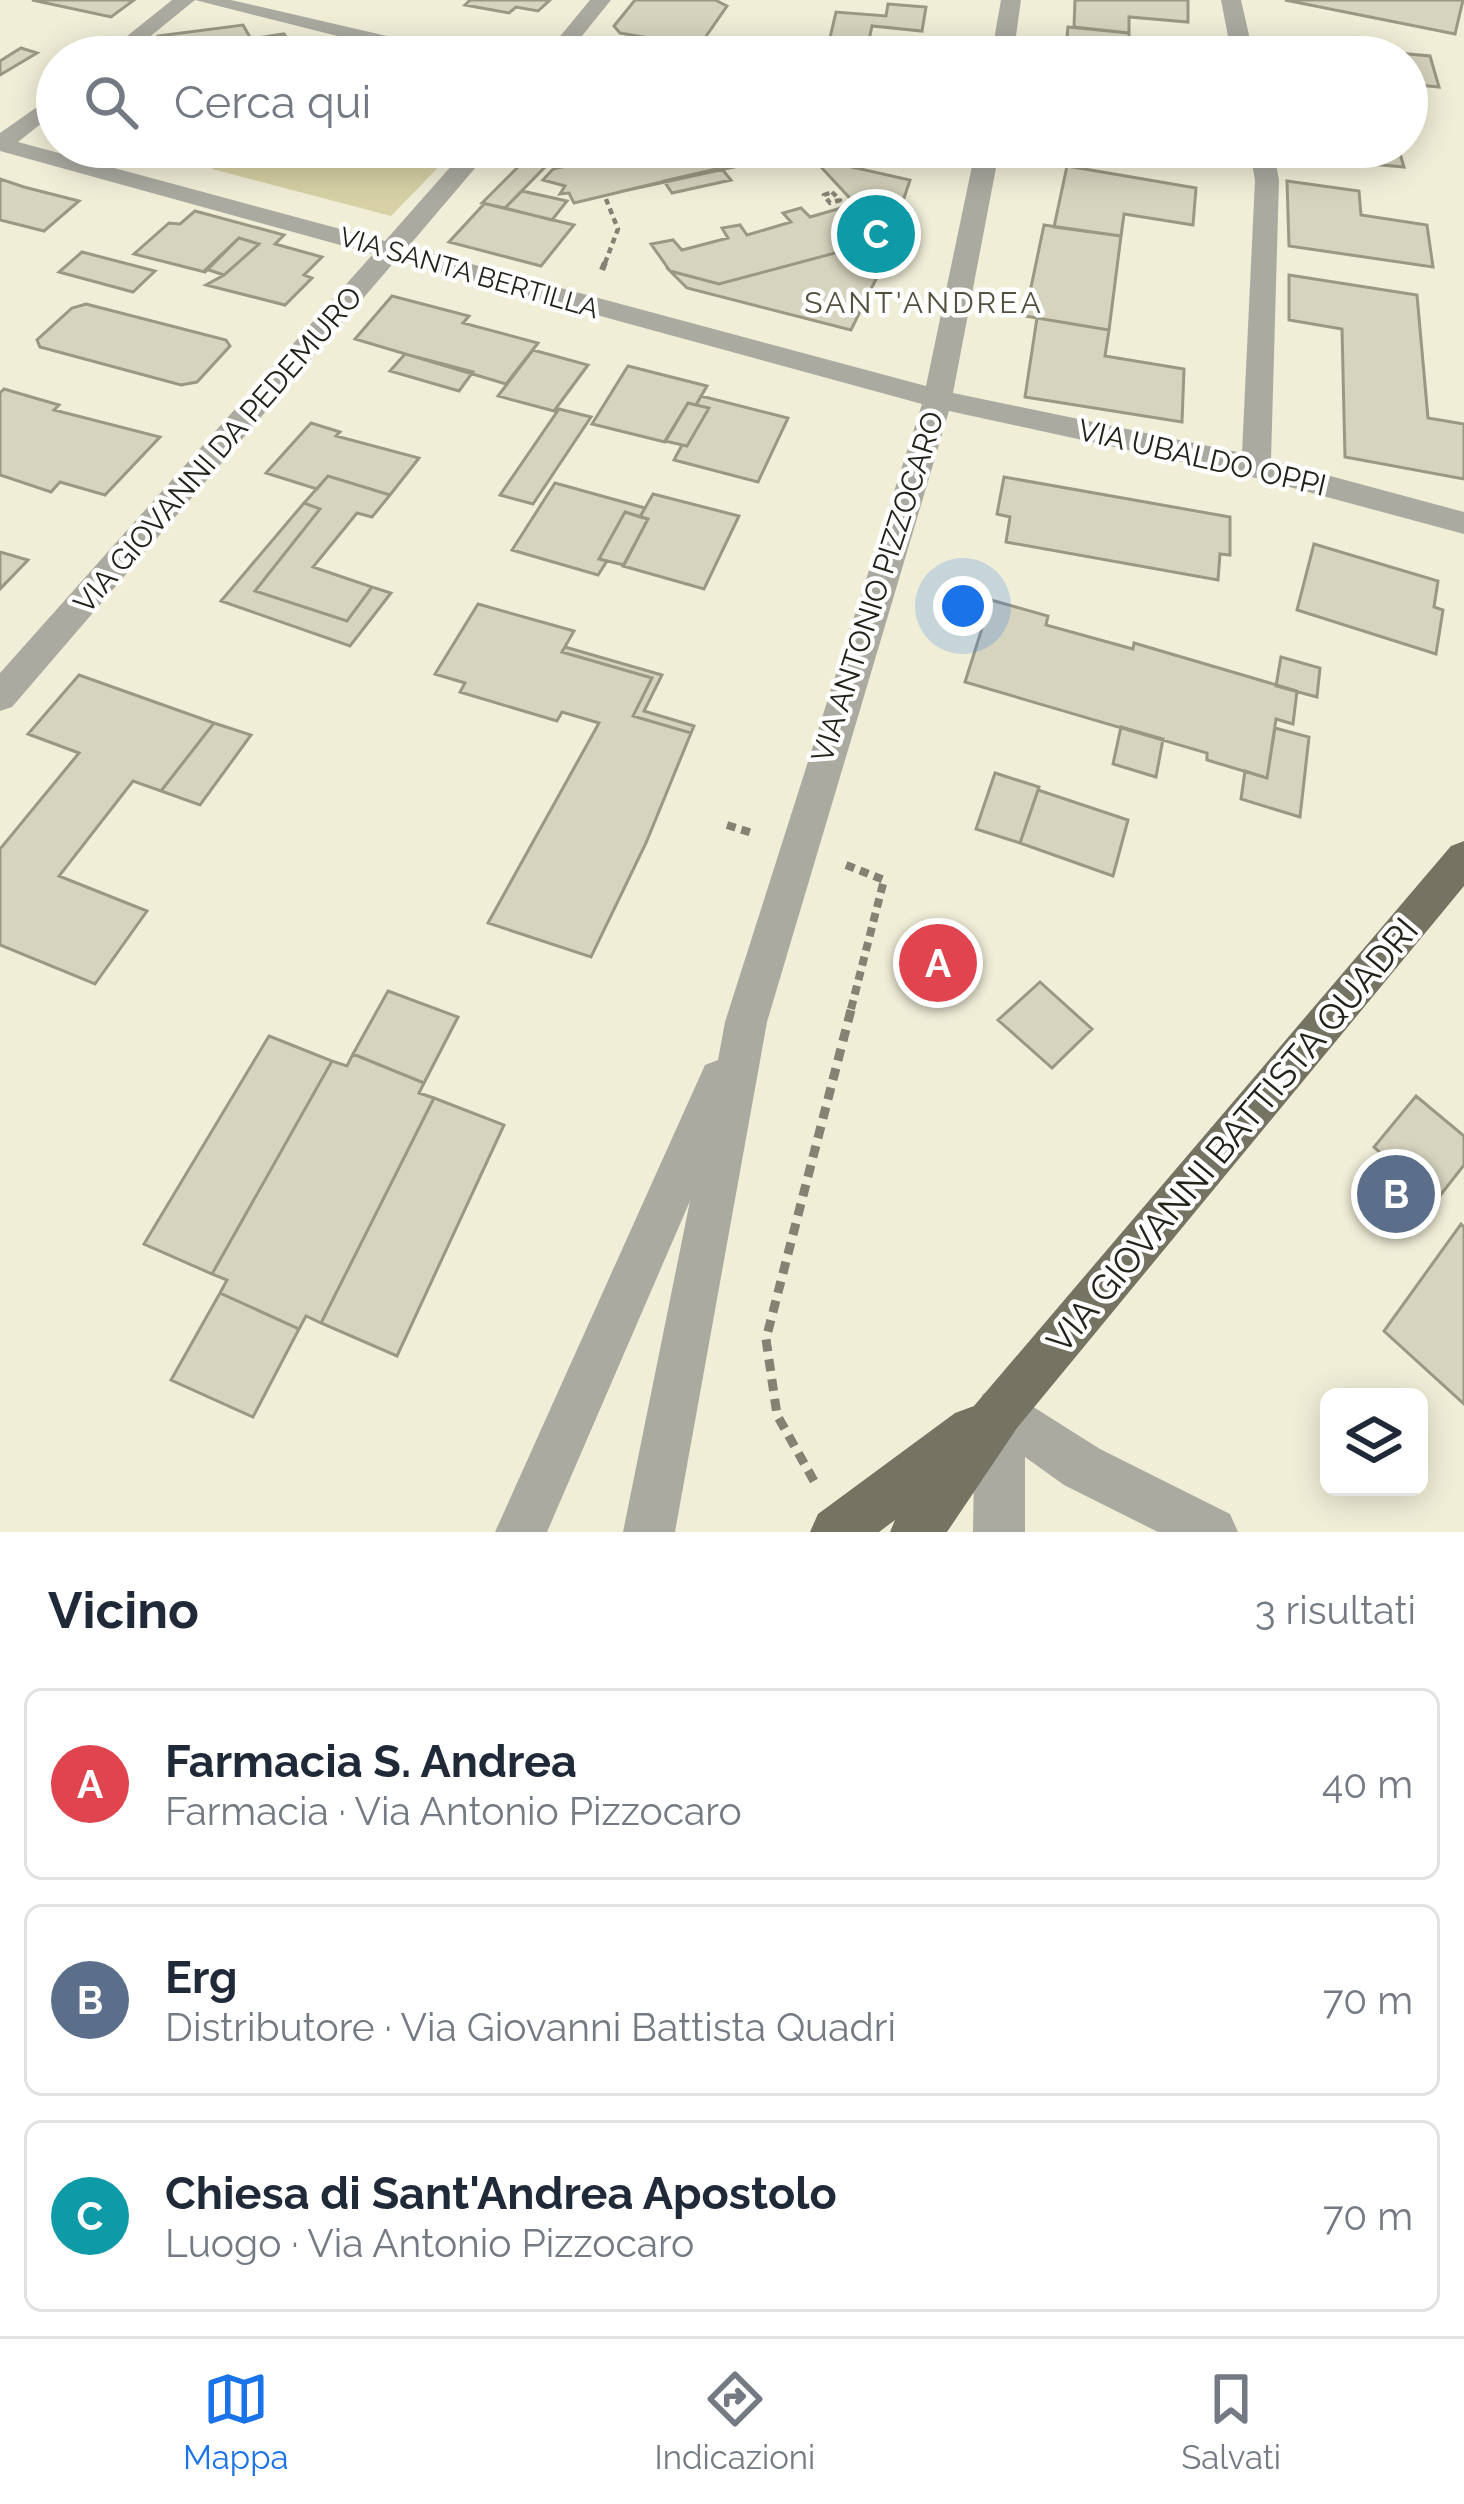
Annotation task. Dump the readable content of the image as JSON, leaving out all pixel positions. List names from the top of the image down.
{
  "streets": {
    "main road": ["VIA GIOVANNI BATTISTA QUADRI"],
    "street": [
      "VIA SANTA BERTILLA",
      "VIA GIOVANNI DA PEDEMURO",
      "VIA UBALDO OPPI",
      "VIA ANTONIO PIZZOCARO"
    ]
  },
  "crossings": [
    ["VIA SANTA BERTILLA", "VIA GIOVANNI DA PEDEMURO"],
    ["VIA SANTA BERTILLA", "VIA UBALDO OPPI"],
    ["VIA SANTA BERTILLA", "VIA ANTONIO PIZZOCARO"],
    ["VIA UBALDO OPPI", "VIA ANTONIO PIZZOCARO"]
  ],
  "districts": ["SANT'ANDREA"],
  "page": {
    "search": "Cerca qui",
    "pins": ["C", "A", "B"],
    "heading": ["Vicino", "3 risultati"],
    "list": [
      {
        "mark": "A",
        "name": "Farmacia S. Andrea",
        "note": "Farmacia · Via Antonio Pizzocaro",
        "value": "40 m"
      },
      {
        "mark": "B",
        "name": "Erg",
        "note": "Distributore · Via Giovanni Battista Quadri",
        "value": "70 m"
      },
      {
        "mark": "C",
        "name": "Chiesa di Sant'Andrea Apostolo",
        "note": "Luogo · Via Antonio Pizzocaro",
        "value": "70 m"
      }
    ],
    "nav": ["Mappa", "Indicazioni", "Salvati"]
  }
}
